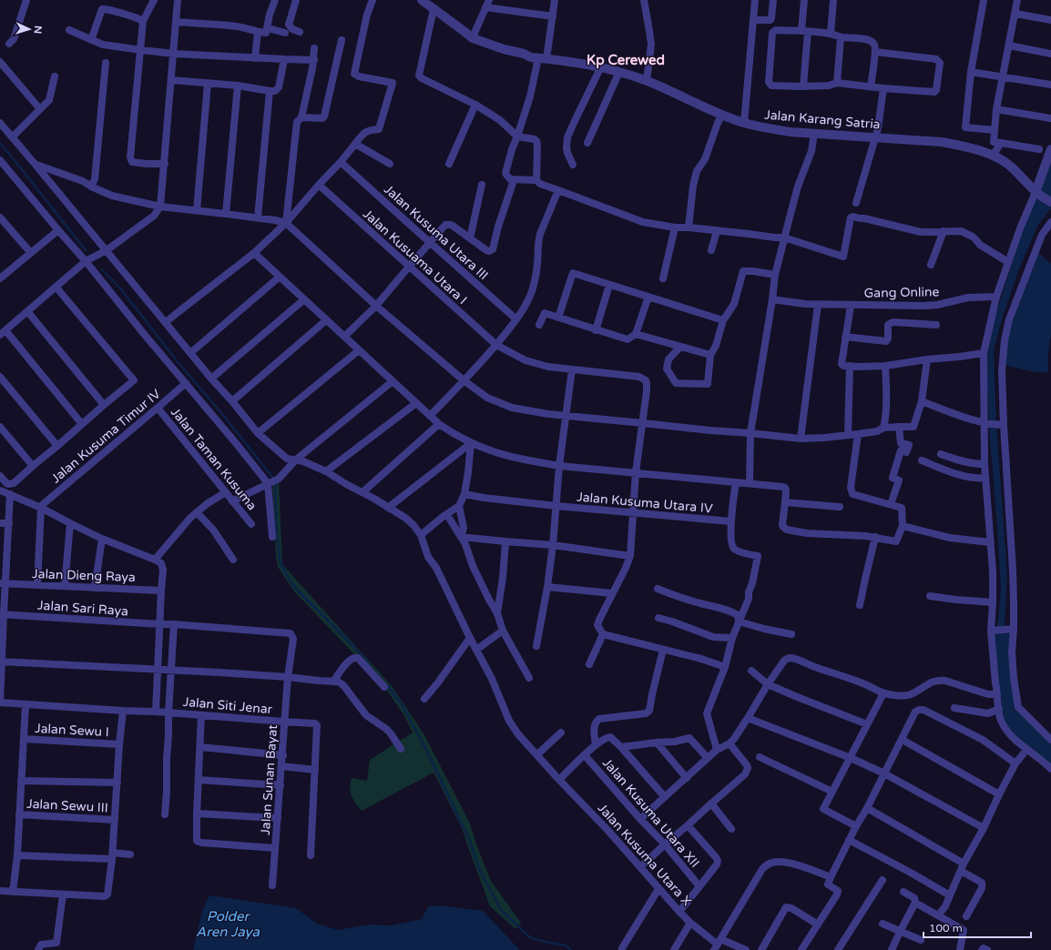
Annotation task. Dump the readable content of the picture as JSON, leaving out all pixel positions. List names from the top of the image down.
{
  "streets": {
    "street": [
      "Jalan Karang Satria",
      "Jalan Kusuma Utara III",
      "Jalan Kusuama Utara I",
      "Gang Online",
      "Jalan Kusuma Timur IV",
      "Jalan Taman Kusuma",
      "Jalan Kusuma Utara IV",
      "Jalan Dieng Raya",
      "Jalan Sari Raya",
      "Jalan Siti Jenar",
      "Jalan Sewu I",
      "Jalan Sunan Bayat",
      "Jalan Sewu III",
      "Jalan Kusuma Utara XII",
      "Jalan Kusuma Utara X"
    ]
  },
  "crossings": [
    ["Jalan Kusuma Timur IV", "Jalan Taman Kusuma"],
    ["Jalan Sari Raya", "Jalan Sunan Bayat"],
    ["Jalan Siti Jenar", "Jalan Sunan Bayat"]
  ],
  "districts": ["Kp Cerewed"],
  "water": ["Polder Aren Jaya"],
  "scale_bar": "100 m",
  "north": "right"
}
